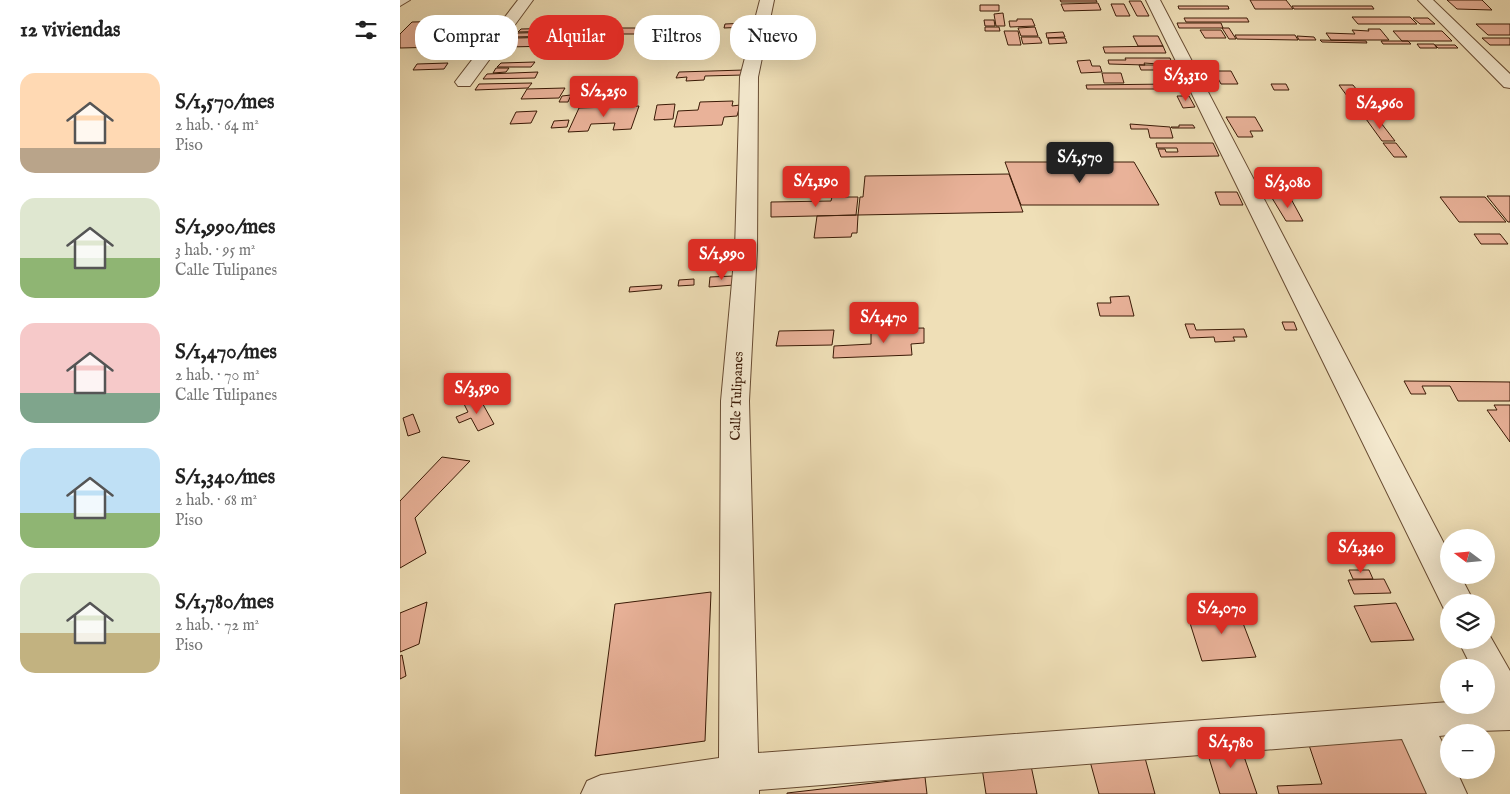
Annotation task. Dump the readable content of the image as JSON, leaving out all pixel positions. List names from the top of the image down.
{
  "streets": {
    "street": ["Calle Tulipanes"]
  },
  "north": "left",
  "page": {
    "heading": "12 viviendas",
    "chip": [
      "Comprar",
      "Alquilar",
      "Filtros",
      "Nuevo"
    ],
    "list": [
      {
        "name": "S/1,570/mes",
        "note": "2 hab. · 64 m² · Piso"
      },
      {
        "name": "S/1,990/mes",
        "note": "3 hab. · 95 m² · Calle Tulipanes"
      },
      {
        "name": "S/1,470/mes",
        "note": "2 hab. · 70 m² · Calle Tulipanes"
      },
      {
        "name": "S/1,340/mes",
        "note": "2 hab. · 68 m² · Piso"
      },
      {
        "name": "S/1,780/mes",
        "note": "2 hab. · 72 m² · Piso"
      }
    ],
    "price": [
      "S/3,310",
      "S/2,250",
      "S/2,960",
      "S/1,570",
      "S/1,190",
      "S/3,080",
      "S/1,990",
      "S/1,470",
      "S/3,590",
      "S/1,340",
      "S/2,070",
      "S/1,780"
    ],
    "map_buttons": ["+", "−"]
  }
}
